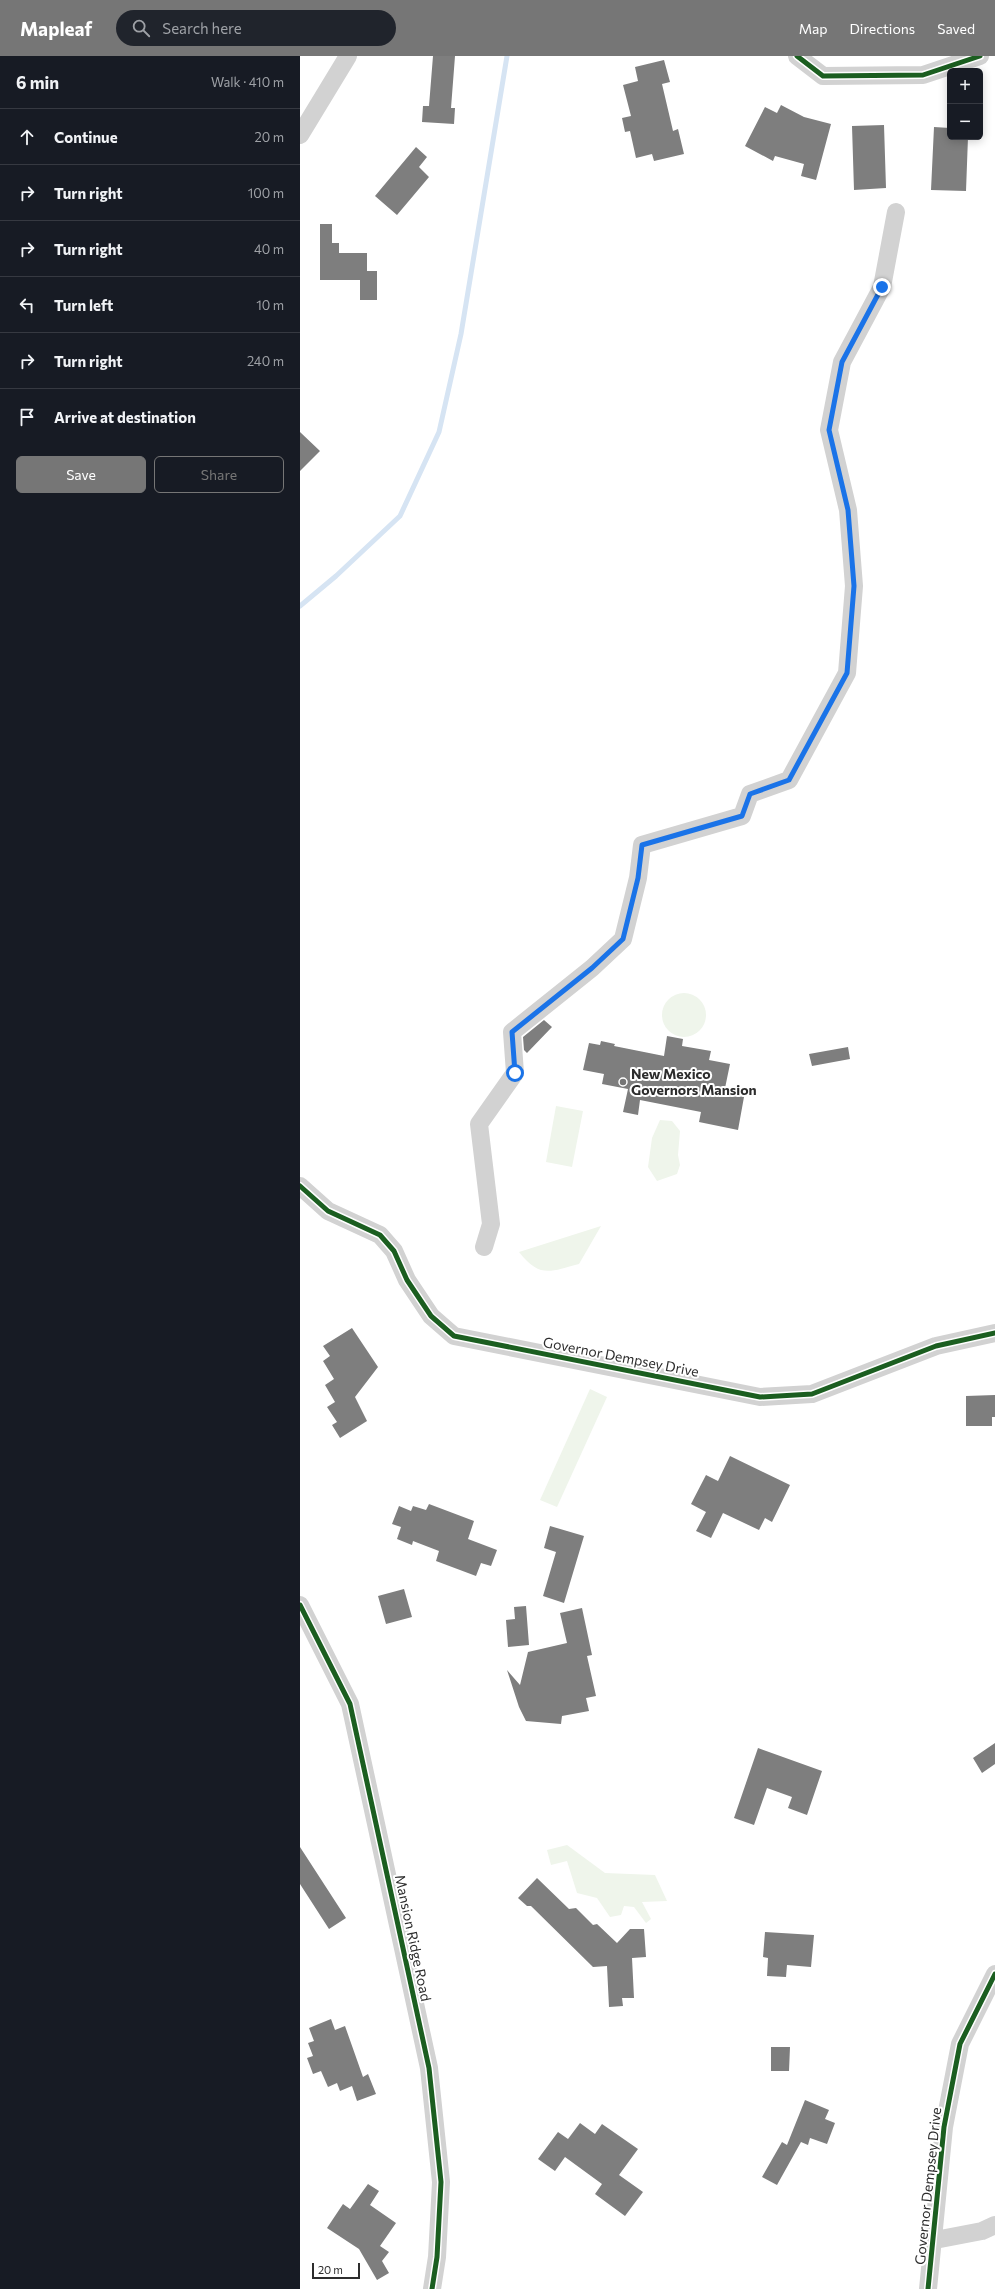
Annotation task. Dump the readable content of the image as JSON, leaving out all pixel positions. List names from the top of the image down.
{
  "streets": {
    "street": ["Governor Dempsey Drive", "Mansion Ridge Road"]
  },
  "places": ["New Mexico Governors Mansion"],
  "scale_bar": "20 m",
  "page": {
    "header": "Mapleaf",
    "search": "Search here",
    "nav": ["Map", "Directions", "Saved"],
    "heading": ["6 min", "Walk · 410 m"],
    "map_buttons": ["+", "−"],
    "list": [
      ["Continue", "20 m"],
      ["Turn right", "100 m"],
      ["Turn right", "40 m"],
      ["Turn left", "10 m"],
      ["Turn right", "240 m"],
      "Arrive at destination"
    ],
    "buttons": ["Save", "Share"],
    "scale": "20 m"
  }
}
